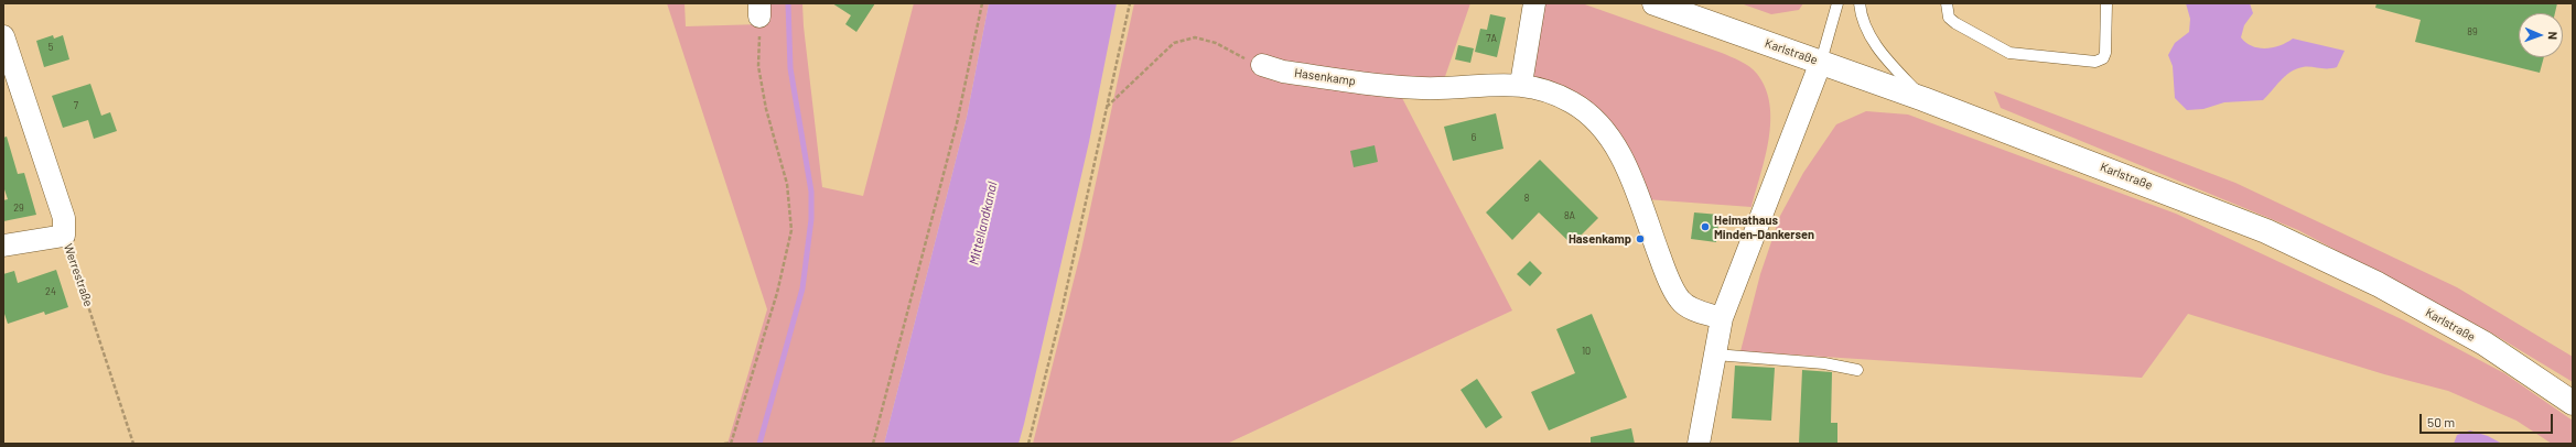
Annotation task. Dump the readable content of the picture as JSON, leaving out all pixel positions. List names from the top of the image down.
{
  "streets": {
    "street": ["Karlstraße", "Hasenkamp", "Werrestraße"]
  },
  "water": ["Mittellandkanal"],
  "places": ["Heimathaus Minden-Dankersen", "Hasenkamp"],
  "house_numbers": [
    "89",
    "7A",
    "5",
    "7",
    "6",
    "8",
    "29",
    "8A",
    "24",
    "10"
  ],
  "scale_bar": "50 m",
  "north": "right"
}
